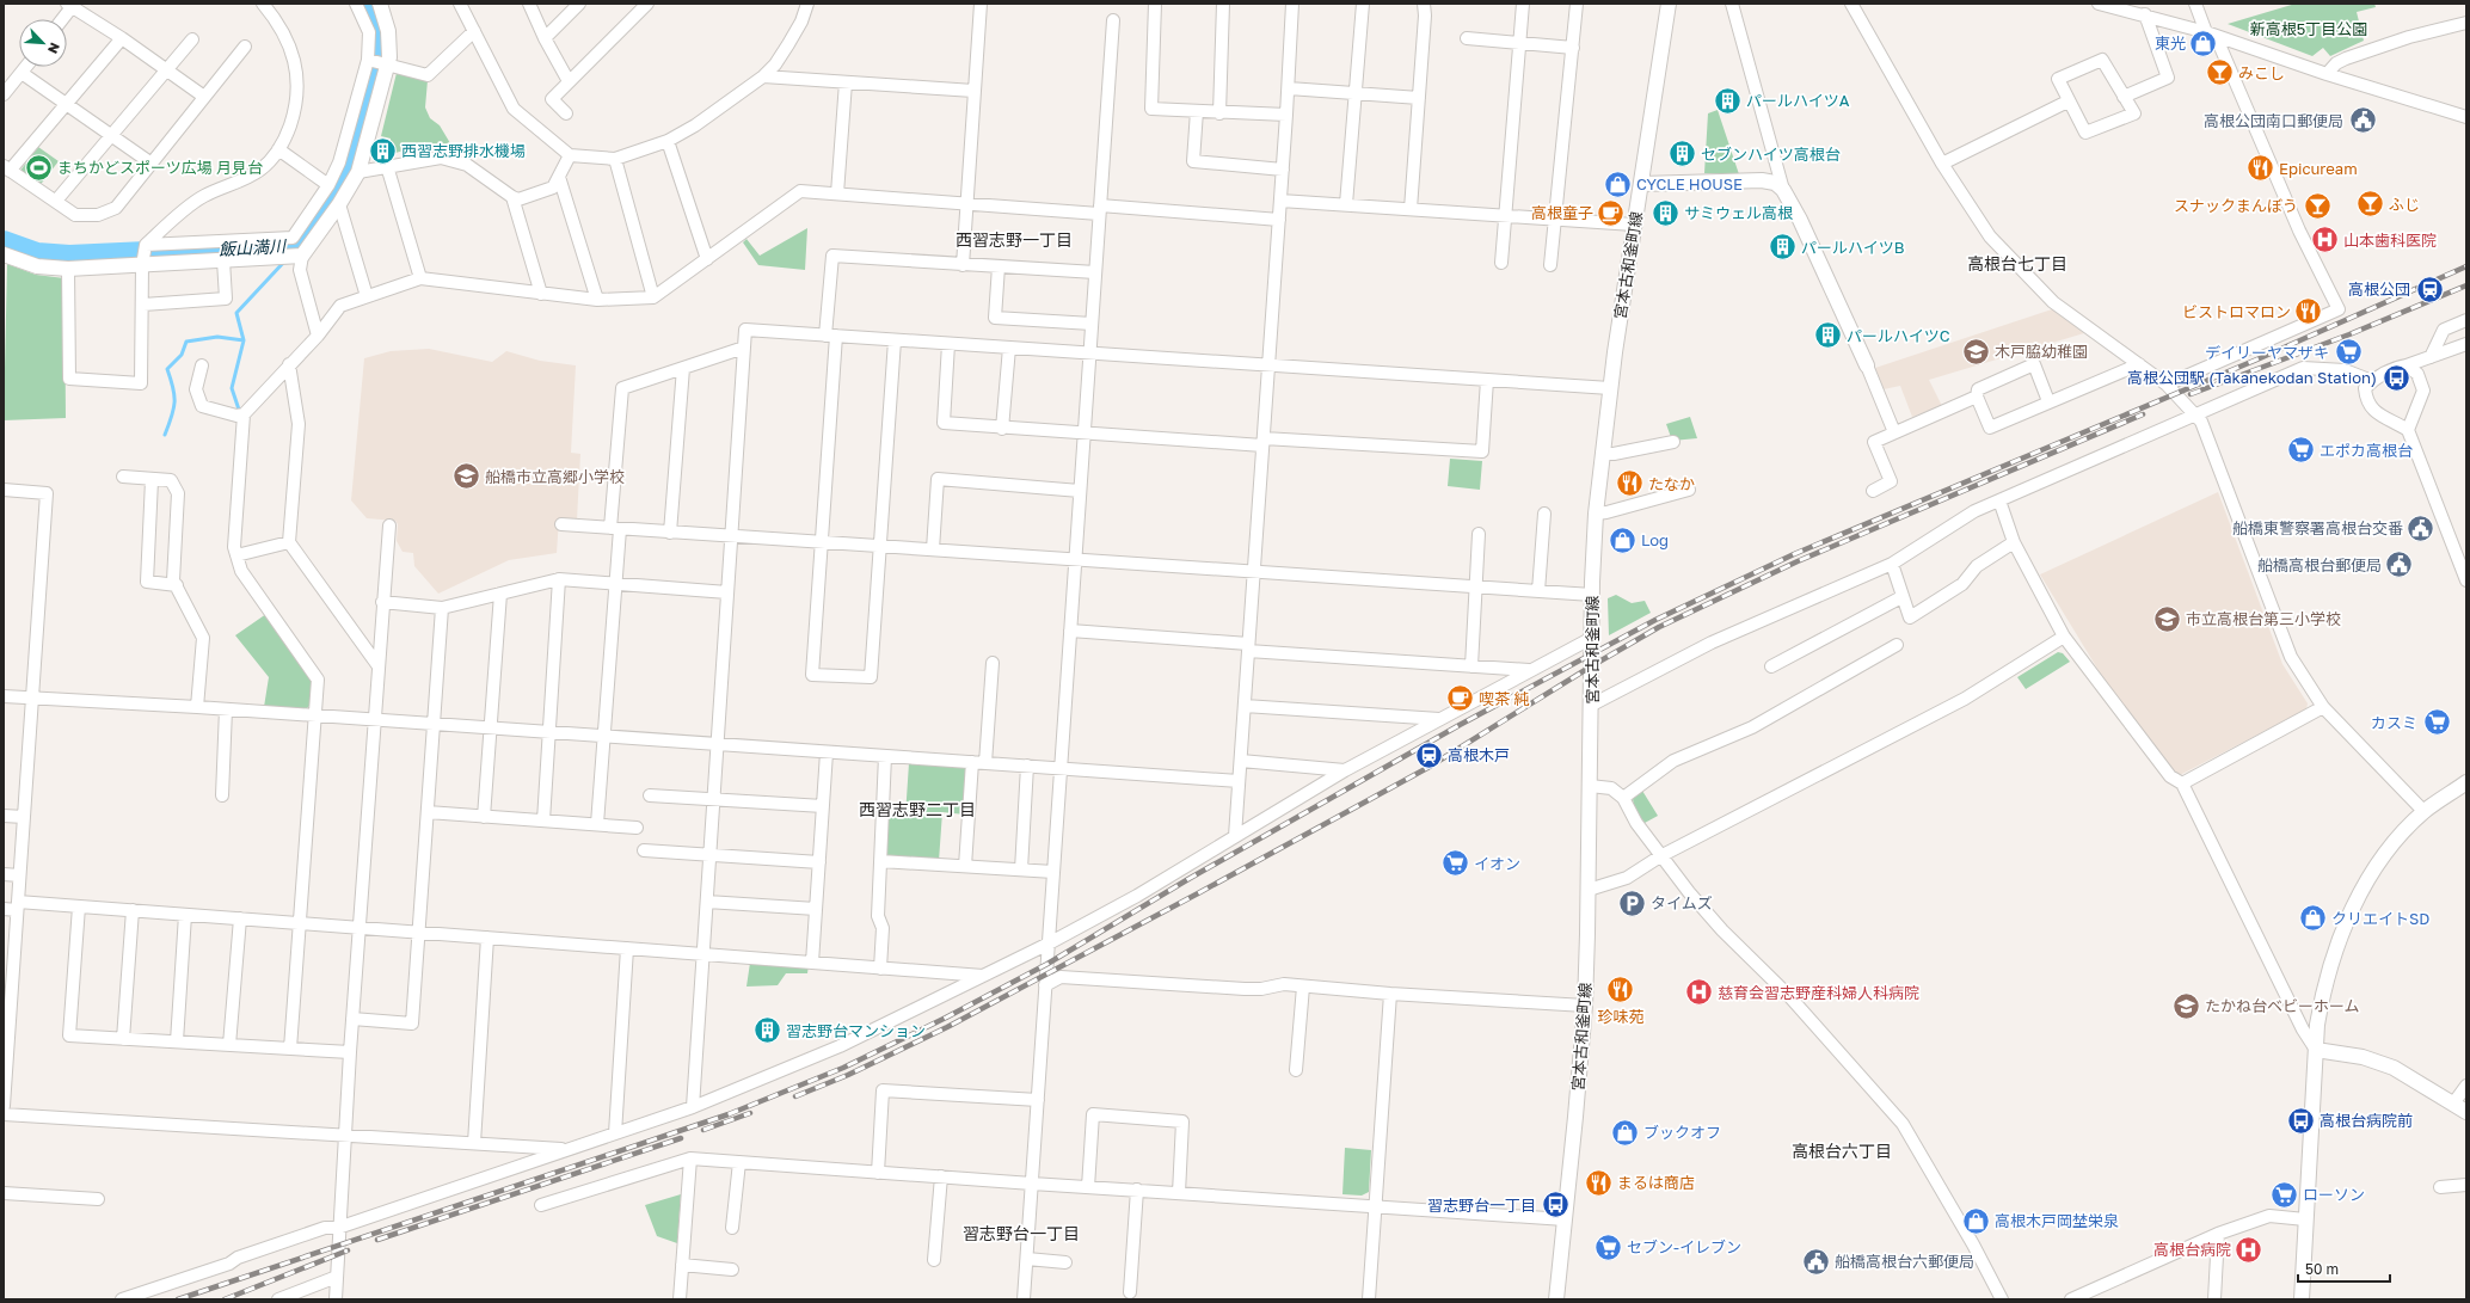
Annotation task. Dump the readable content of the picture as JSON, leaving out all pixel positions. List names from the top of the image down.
{
  "streets": {
    "street": ["宮本古和釜町線"]
  },
  "districts": [
    "西習志野一丁目",
    "高根台七丁目",
    "西習志野二丁目",
    "高根台六丁目",
    "習志野台一丁目"
  ],
  "water": ["飯山満川"],
  "parks": ["新高根5丁目公園"],
  "places": {
    "shop": [
      "東光",
      "CYCLE HOUSE",
      "Log",
      "クリエイトSD",
      "ブックオフ",
      "高根木戸岡埜栄泉"
    ],
    "bar": ["みこし", "ふじ", "スナックまんぼう"],
    "building": [
      "パールハイツA",
      "西習志野排水機場",
      "セブンハイツ高根台",
      "サミウェル高根",
      "パールハイツB",
      "パールハイツC",
      "習志野台マンション"
    ],
    "public building": [
      "高根公団南口郵便局",
      "船橋東警察署高根台交番",
      "船橋高根台郵便局",
      "船橋高根台六郵便局"
    ],
    "sports": ["まちかどスポーツ広場 月見台"],
    "restaurant": [
      "Epicuream",
      "ビストロマロン",
      "たなか",
      "珍味苑",
      "まるは商店"
    ],
    "cafe": ["高根童子", "喫茶 純"],
    "hospital": ["山本歯科医院", "慈育会習志野産科婦人科病院", "高根台病院"],
    "station": ["高根公団", "高根木戸"],
    "school or university": [
      "木戸脇幼稚園",
      "船橋市立高郷小学校",
      "市立高根台第三小学校",
      "たかね台ベビーホーム"
    ],
    "supermarket": [
      "デイリーヤマザキ",
      "エポカ高根台",
      "カスミ",
      "イオン",
      "ローソン",
      "セブン-イレブン"
    ],
    "bus stop": ["高根公団駅 (Takanekodan Station)", "高根台病院前", "習志野台一丁目"],
    "parking": ["タイムズ"]
  },
  "scale_bar": "50 m",
  "north": "bottom right"
}
